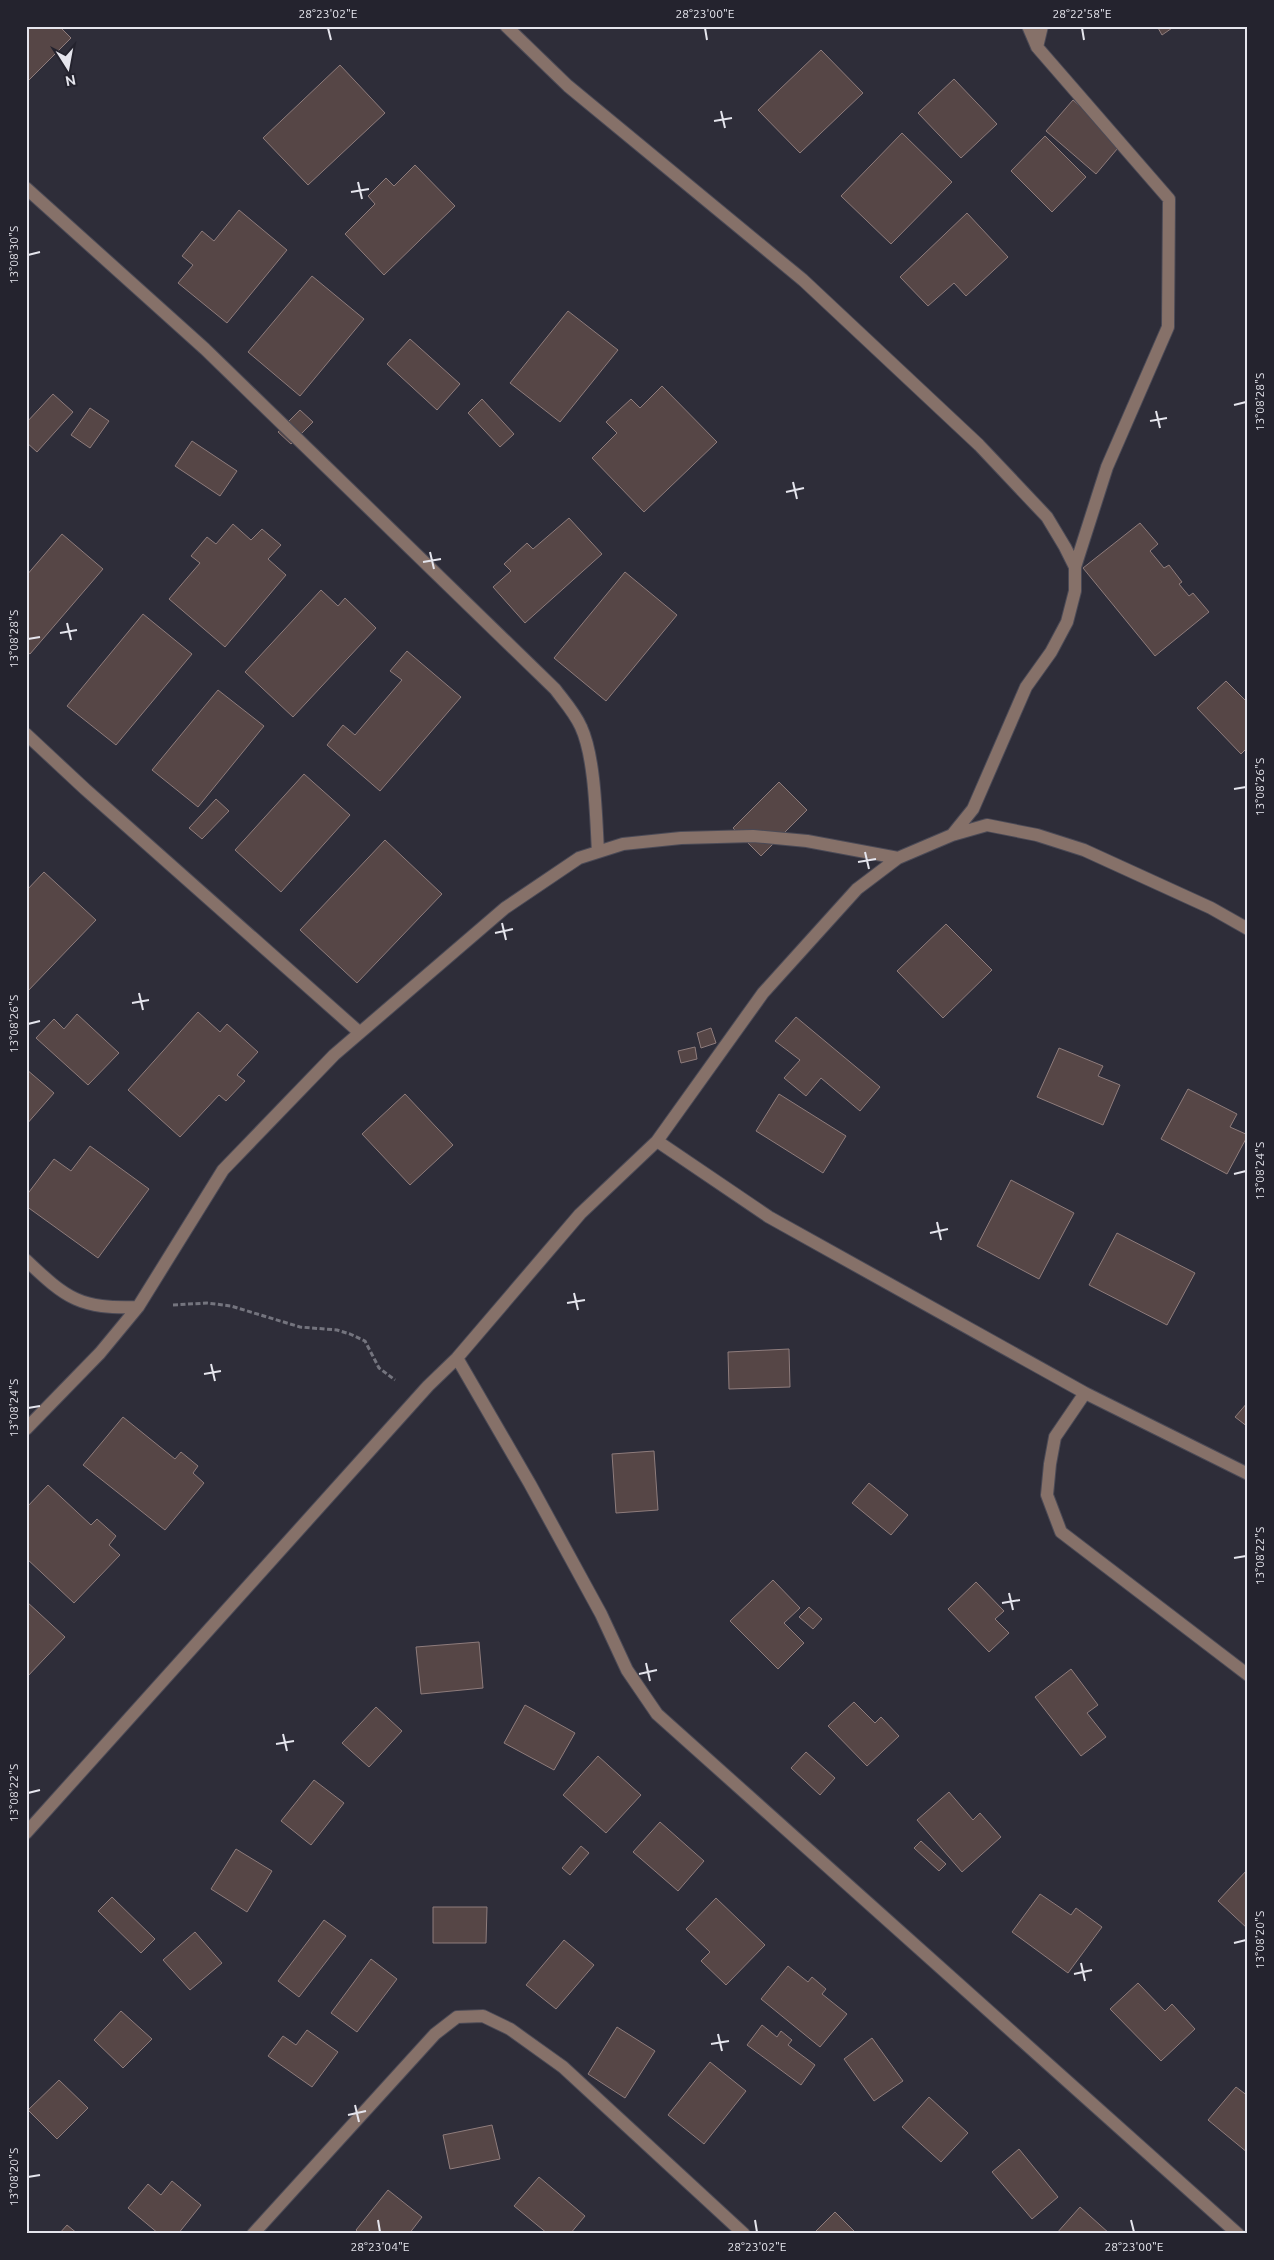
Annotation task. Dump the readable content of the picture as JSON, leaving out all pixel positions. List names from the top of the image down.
{
  "north": "bottom",
  "coordinates": [
    "28°23'02\"E",
    "28°23'00\"E",
    "28°22'58\"E",
    "13°08'30\"S",
    "13°08'28\"S",
    "13°08'26\"S",
    "13°08'24\"S",
    "13°08'22\"S",
    "13°08'20\"S",
    "28°23'04\"E"
  ]
}
